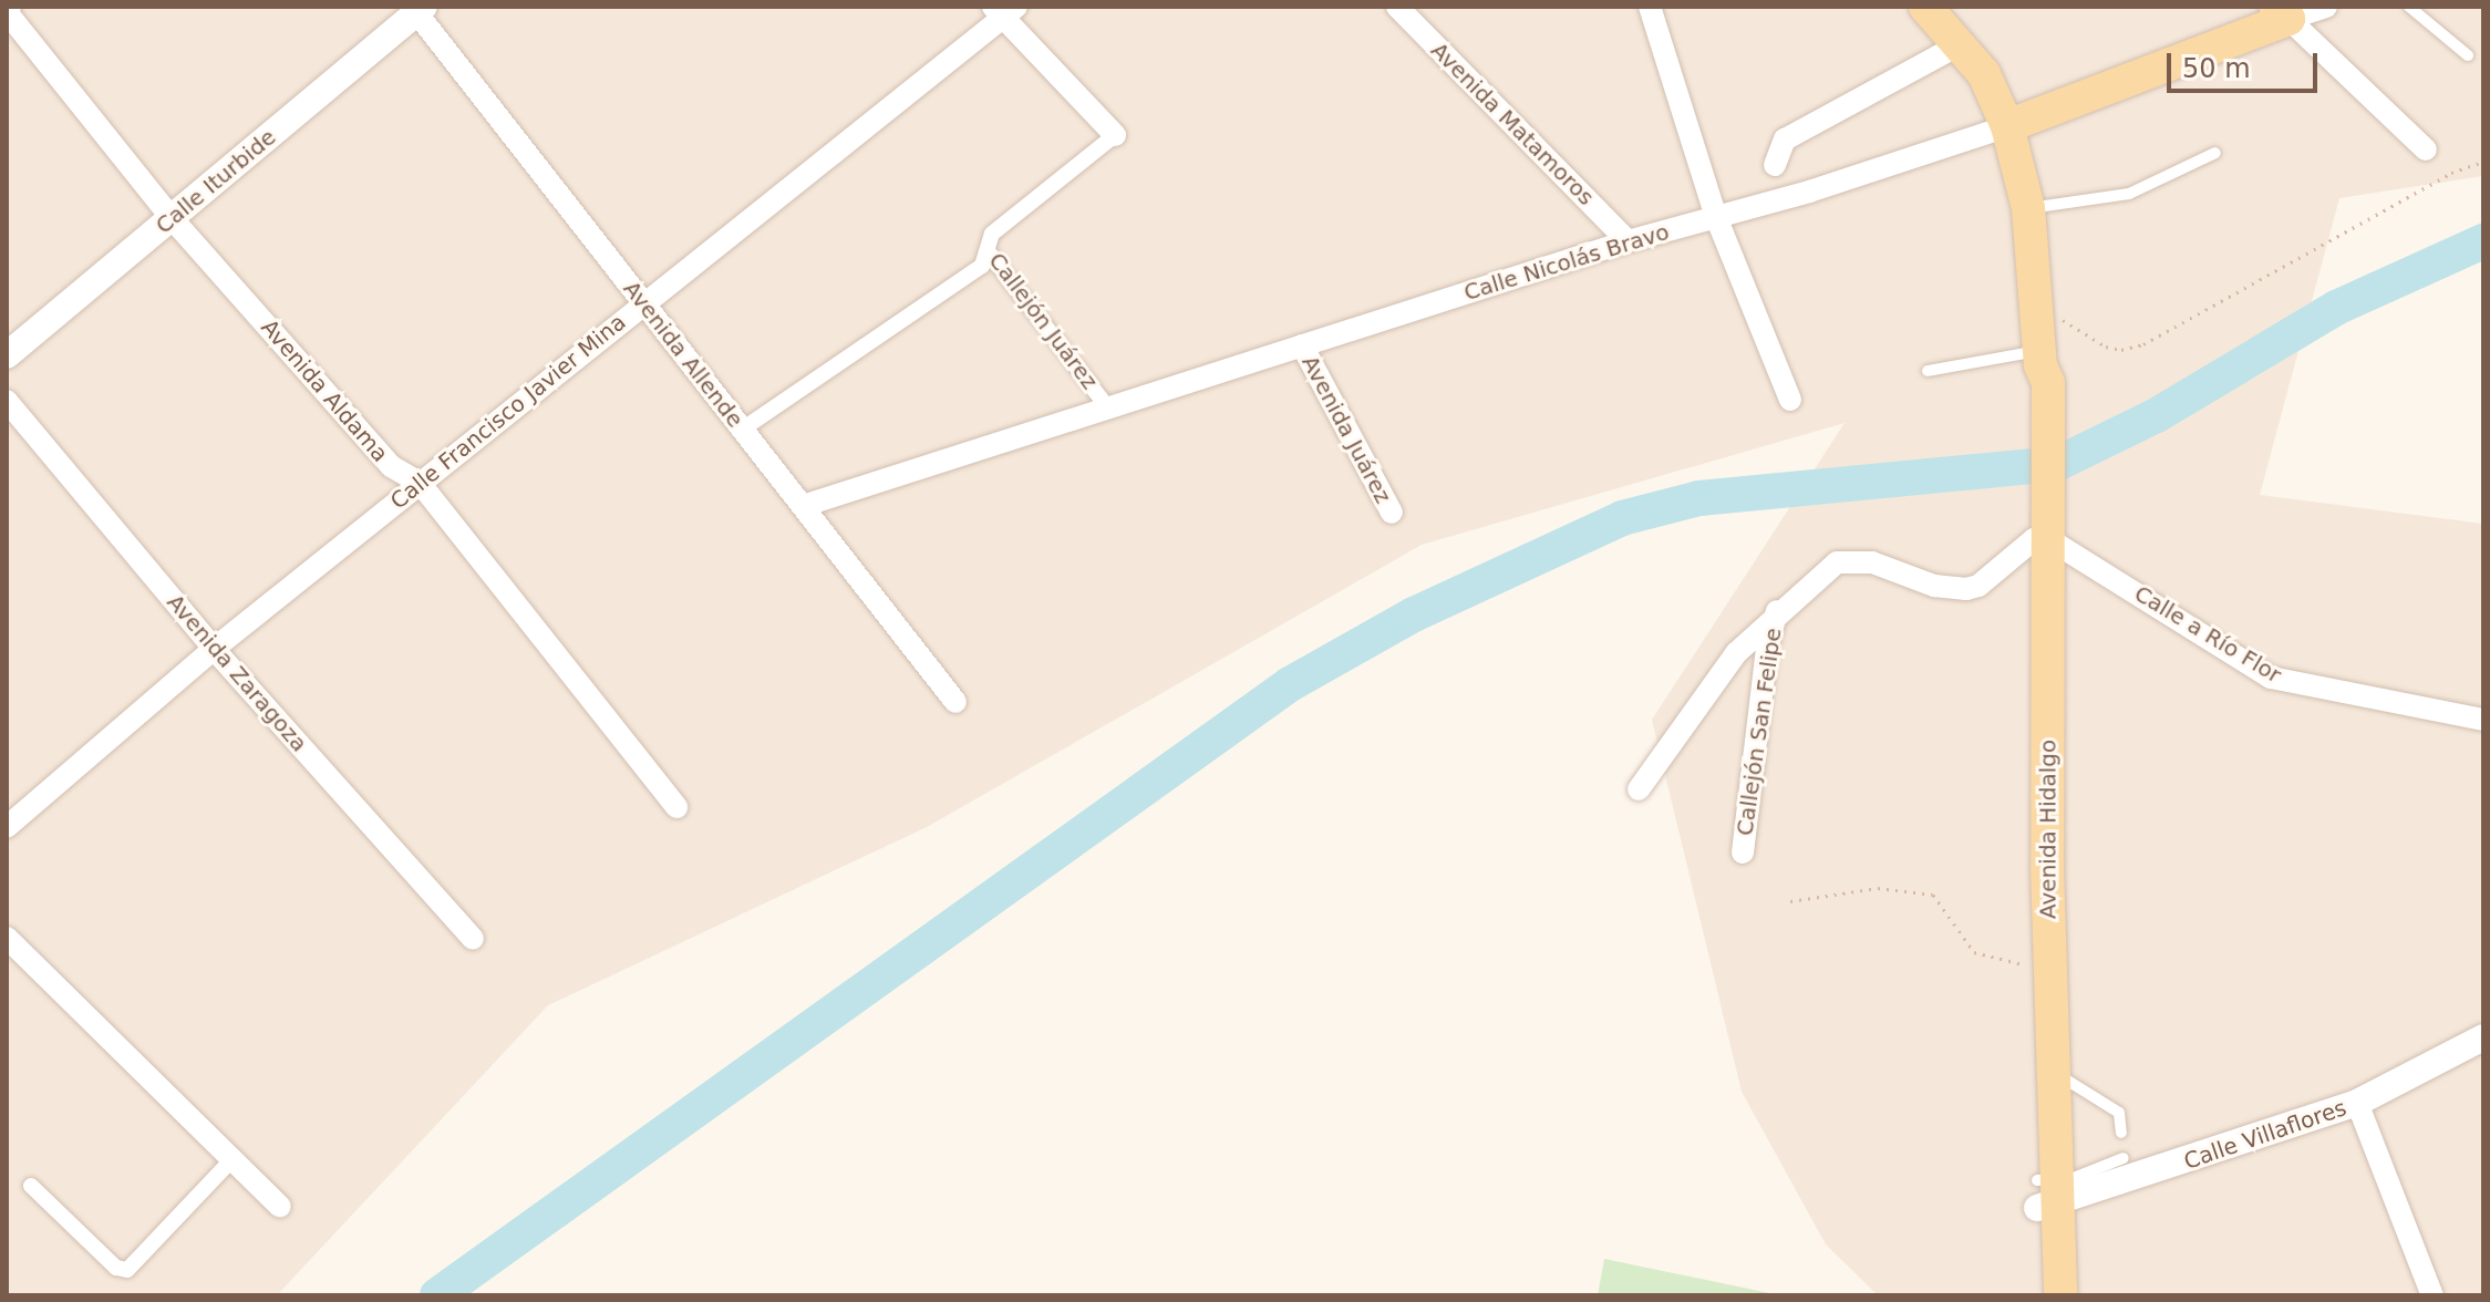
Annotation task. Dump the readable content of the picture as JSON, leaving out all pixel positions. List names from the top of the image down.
{
  "streets": {
    "main road": ["Calle Nicolás Bravo", "Avenida Hidalgo"],
    "street": [
      "Avenida Matamoros",
      "Calle Iturbide",
      "Callejón Juárez",
      "Avenida Allende",
      "Avenida Aldama",
      "Calle Francisco Javier Mina",
      "Avenida Juárez",
      "Calle a Río Flor",
      "Avenida Zaragoza",
      "Callejón San Felipe",
      "Calle Villaflores"
    ]
  },
  "crossings": [
    ["Avenida Matamoros", "Calle Nicolás Bravo"],
    ["Calle Iturbide", "Avenida Allende"],
    ["Calle Iturbide", "Avenida Aldama"],
    ["Calle Nicolás Bravo", "Callejón Juárez"],
    ["Calle Nicolás Bravo", "Avenida Allende"],
    ["Calle Nicolás Bravo", "Avenida Juárez"],
    ["Calle Nicolás Bravo", "Avenida Hidalgo"],
    ["Callejón Juárez", "Calle Francisco Javier Mina"],
    ["Avenida Allende", "Calle Francisco Javier Mina"],
    ["Avenida Aldama", "Calle Francisco Javier Mina"],
    ["Calle Francisco Javier Mina", "Avenida Zaragoza"],
    ["Calle a Río Flor", "Avenida Hidalgo"],
    ["Avenida Hidalgo", "Calle Villaflores"]
  ],
  "scale_bar": "50 m"
}
